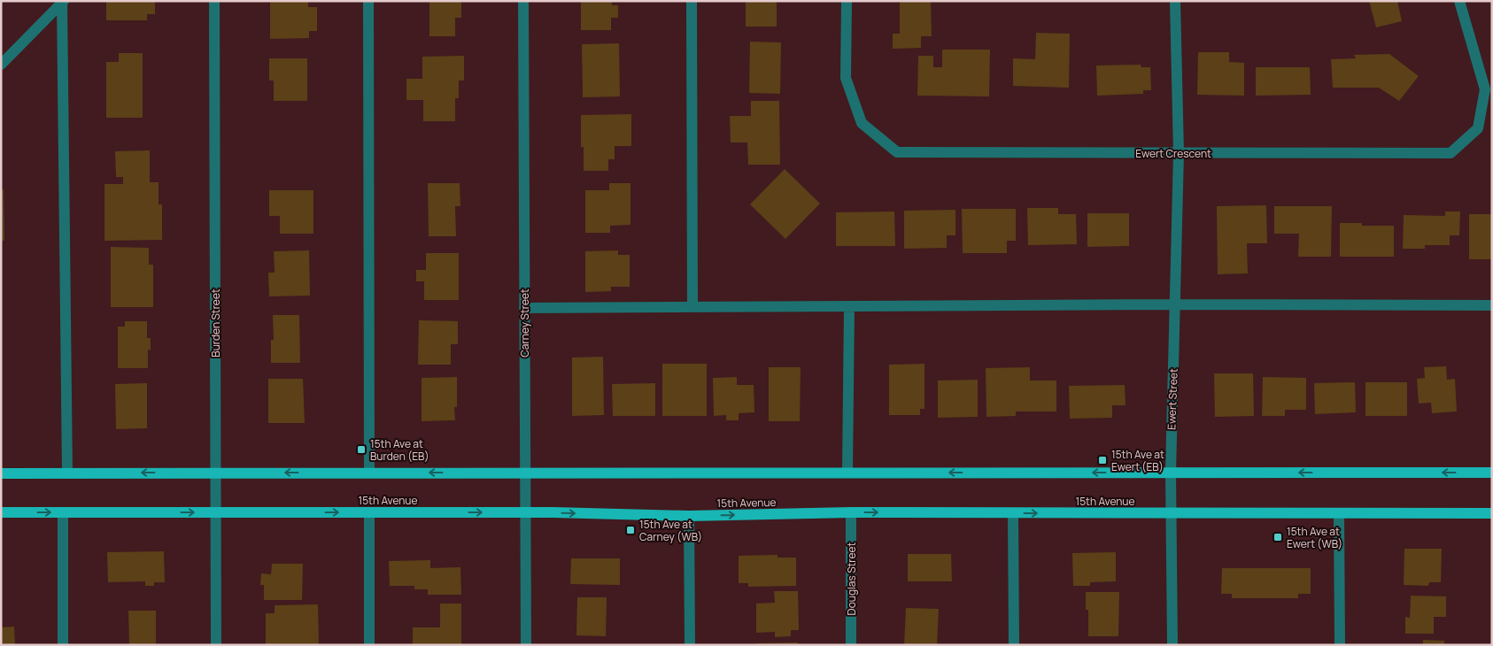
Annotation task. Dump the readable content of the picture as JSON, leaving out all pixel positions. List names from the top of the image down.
{
  "streets": {
    "main road": ["15th Avenue"],
    "street": [
      "Ewert Crescent",
      "Burden Street",
      "Carney Street",
      "Ewert Street",
      "Douglas Street"
    ]
  },
  "crossings": [
    ["Ewert Crescent", "Ewert Street"],
    ["Burden Street", "15th Avenue"],
    ["Carney Street", "15th Avenue"],
    ["Ewert Street", "15th Avenue"],
    ["15th Avenue", "Douglas Street"]
  ],
  "places": {
    "transit": [
      "15th Ave at Burden (EB)",
      "15th Ave at Ewert (EB)",
      "15th Ave at Carney (WB)",
      "15th Ave at Ewert (WB)"
    ]
  }
}
